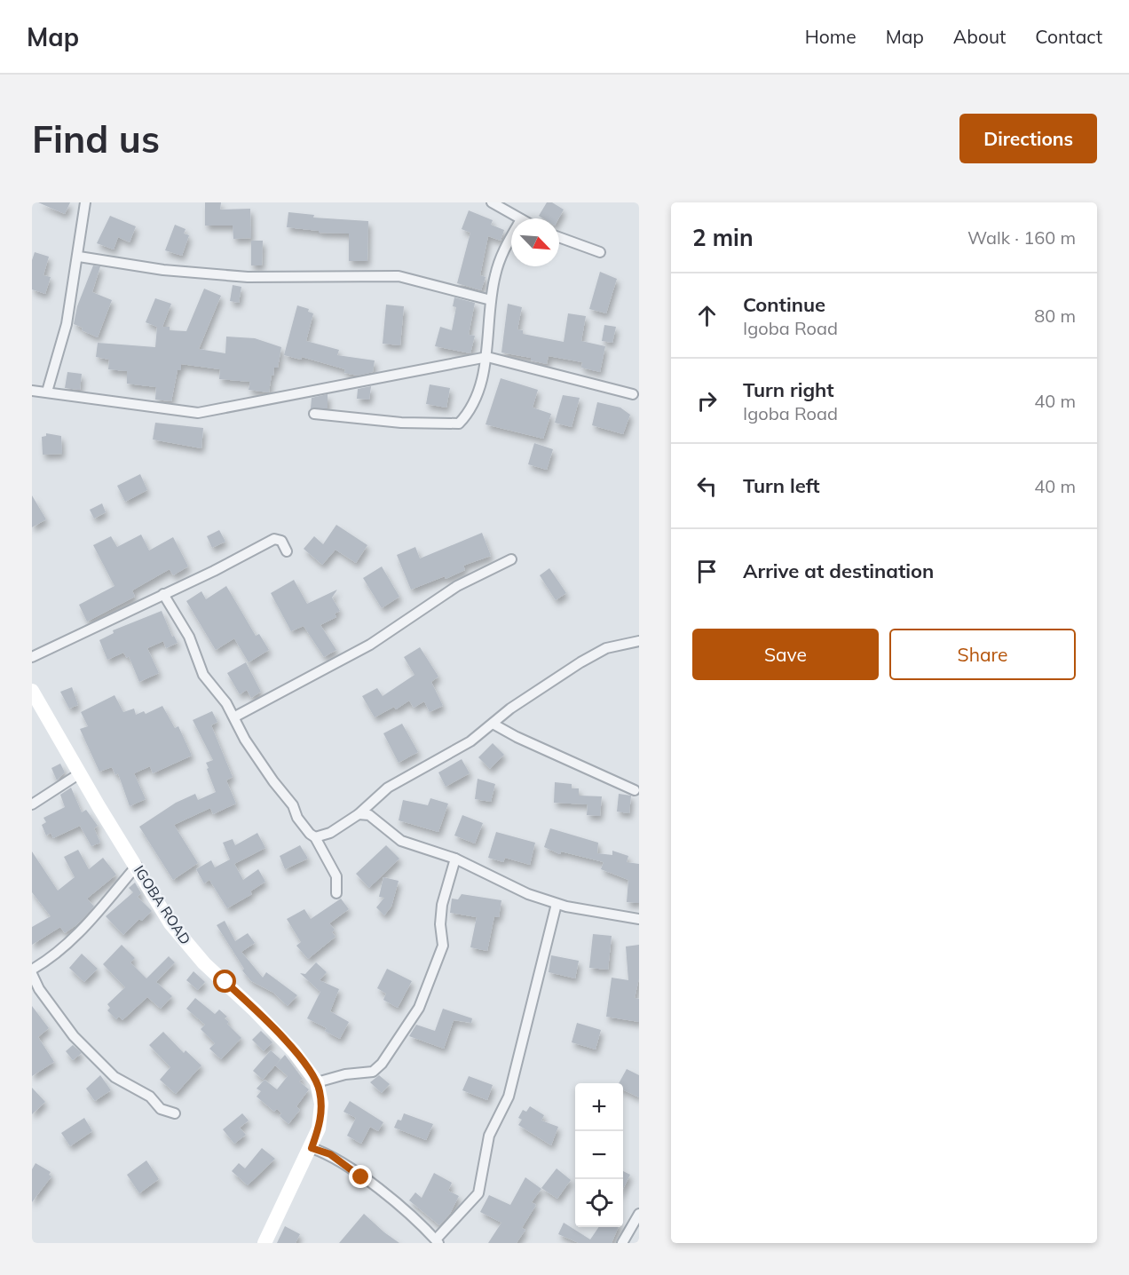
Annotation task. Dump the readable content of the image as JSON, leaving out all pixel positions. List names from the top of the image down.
{
  "streets": {
    "street": ["IGOBA ROAD"]
  },
  "north": "bottom right",
  "page": {
    "header": "Map",
    "nav": [
      "Home",
      "Map",
      "About",
      "Contact"
    ],
    "buttons": [
      "Directions",
      ["Save", "Share"]
    ],
    "title": "Find us",
    "heading": ["2 min", "Walk · 160 m"],
    "list": [
      ["Continue", "Igoba Road", "80 m"],
      ["Turn right", "Igoba Road", "40 m"],
      ["Turn left", "40 m"],
      "Arrive at destination"
    ],
    "map_buttons": ["+", "−"]
  }
}
